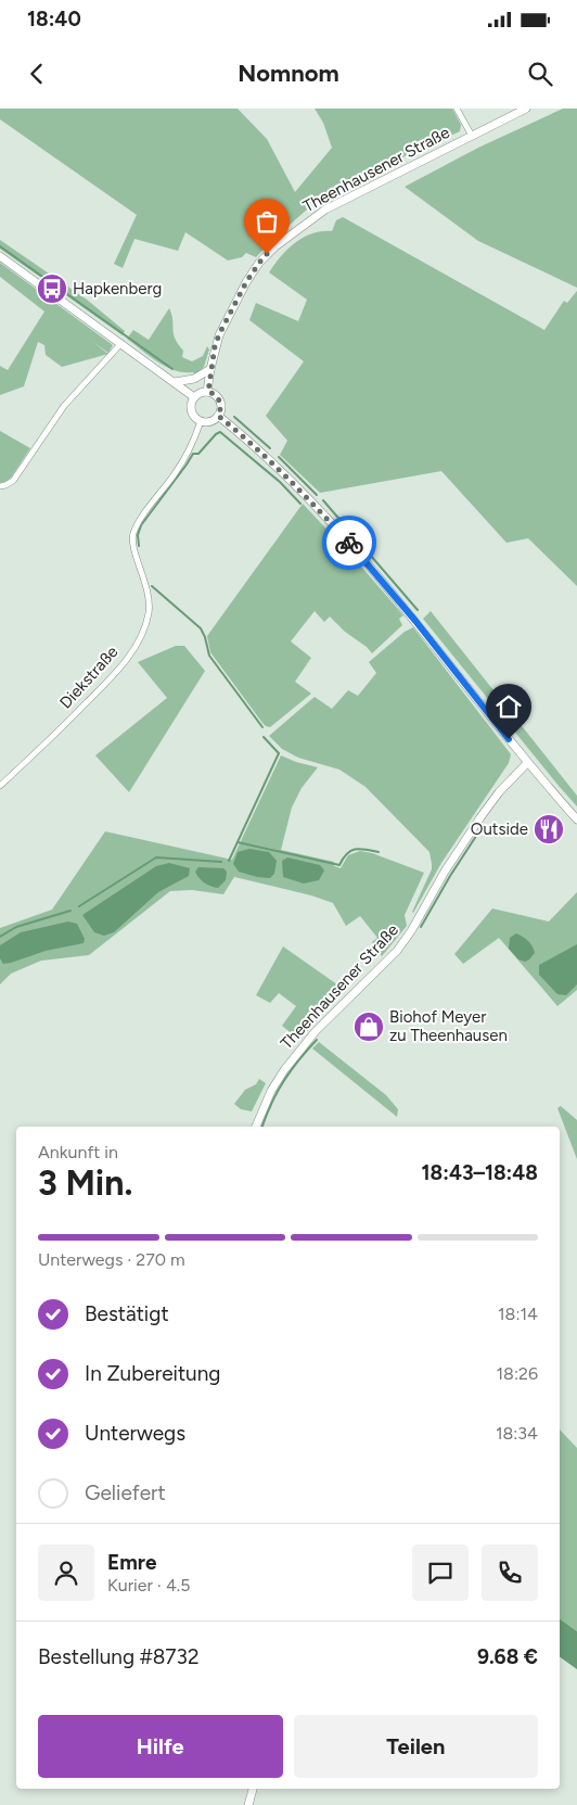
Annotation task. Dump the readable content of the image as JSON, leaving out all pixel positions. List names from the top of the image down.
{
  "streets": {
    "main road": ["Theenhausener Straße"],
    "street": ["Diekstraße"]
  },
  "crossings": [
    ["Theenhausener Straße", "Diekstraße"]
  ],
  "places": {
    "bus stop": ["Hapkenberg"],
    "restaurant": ["Outside"],
    "shop": ["Biohof Meyer zu Theenhausen"]
  },
  "page": {
    "status": "18:40",
    "header": "Nomnom",
    "heading": ["3 Min.", "Ankunft in", "18:43–18:48"],
    "panel": [
      "Emre",
      "Kurier · 4.5",
      "Bestellung #8732",
      "9.68 €"
    ],
    "bar": "Unterwegs · 270 m",
    "list": [
      ["Bestätigt", "18:14"],
      ["In Zubereitung", "18:26"],
      ["Unterwegs", "18:34"],
      "Geliefert"
    ],
    "buttons": ["Hilfe", "Teilen"]
  }
}
